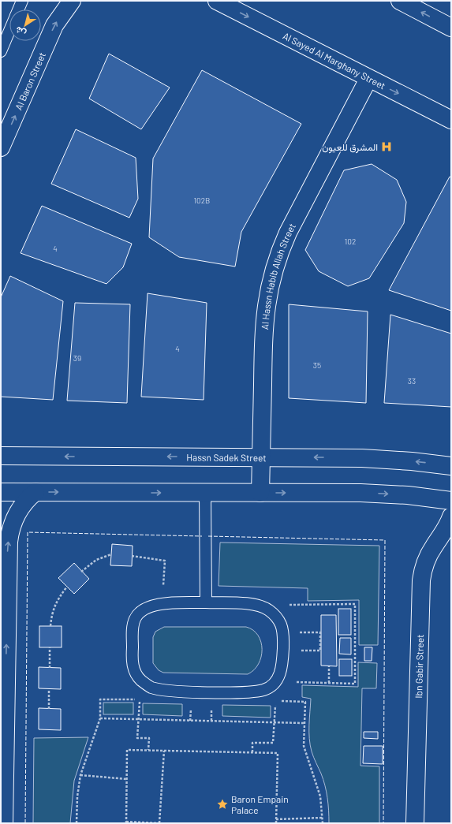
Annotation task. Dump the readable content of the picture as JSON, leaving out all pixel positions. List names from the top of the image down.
{
  "streets": {
    "street": [
      "Al Sayed Al Marghany Street",
      "Al Baron Street",
      "Al Hassn Habib Allah Street",
      "Hassn Sadek Street",
      "Ibn Gabir Street"
    ]
  },
  "crossings": [
    ["Al Sayed Al Marghany Street", "Al Hassn Habib Allah Street"],
    ["Al Hassn Habib Allah Street", "Hassn Sadek Street"]
  ],
  "one_way": ["Al Sayed Al Marghany Street", "Al Baron Street"],
  "places": {
    "hospital": ["المشرق للعيون"],
    "place": ["Baron Empain Palace"]
  },
  "house_numbers": [
    "102B",
    "102",
    "4",
    "4",
    "39",
    "35",
    "33"
  ],
  "north": "bottom left"
}
